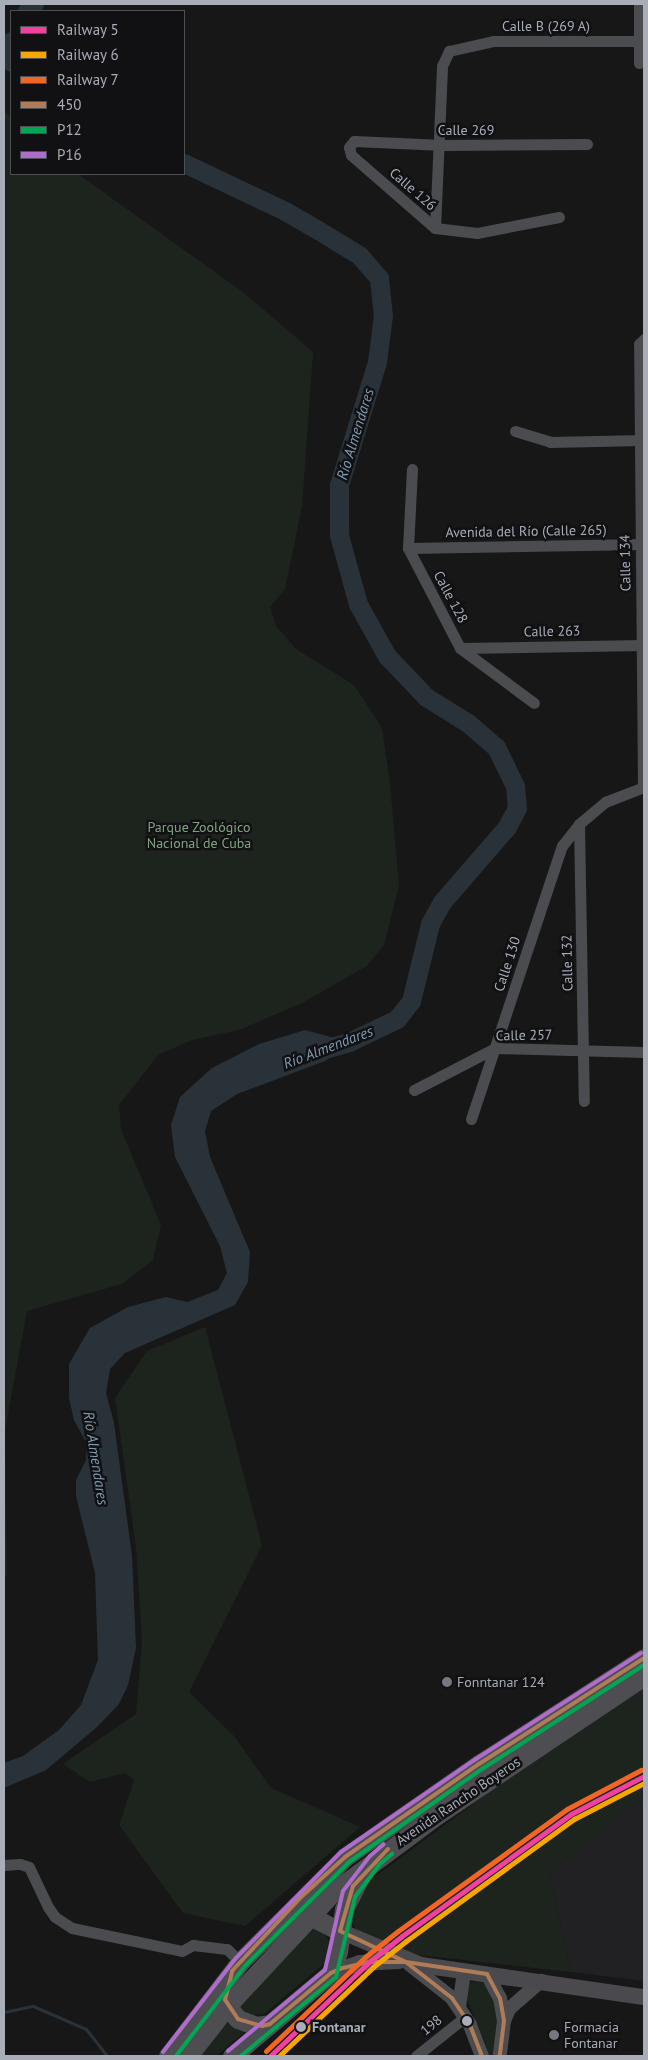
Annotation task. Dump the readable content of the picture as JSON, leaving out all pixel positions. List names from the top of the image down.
{
  "streets": {
    "highway": ["Avenida Rancho Boyeros"],
    "street": [
      "Calle B (269 A)",
      "Calle 269",
      "Calle 126",
      "Avenida del Río (Calle 265)",
      "Calle 134",
      "Calle 128",
      "Calle 263",
      "Calle 132",
      "Calle 130",
      "Calle 257",
      "198"
    ]
  },
  "crossings": [
    ["Calle B (269 A)", "Calle 269"],
    ["Calle 269", "Calle 126"],
    ["Avenida del Río (Calle 265)", "Calle 134"],
    ["Avenida del Río (Calle 265)", "Calle 128"],
    ["Calle 134", "Calle 263"],
    ["Calle 134", "Calle 130"],
    ["Calle 128", "Calle 263"],
    ["Calle 132", "Calle 130"],
    ["Calle 132", "Calle 257"],
    ["Calle 130", "Calle 257"]
  ],
  "water": ["Río Almendares"],
  "parks": ["Parque Zoológico Nacional de Cuba"],
  "places": ["Fonntanar 124", "Fontanar", "Formacia Fontanar"],
  "lines": [
    "transit line P16",
    "transit line 450",
    "transit line P12",
    "rail line 7",
    "rail line 5",
    "rail line 6"
  ],
  "legend": [
    "Railway 5",
    "Railway 6",
    "Railway 7",
    "450",
    "P12",
    "P16"
  ]
}
